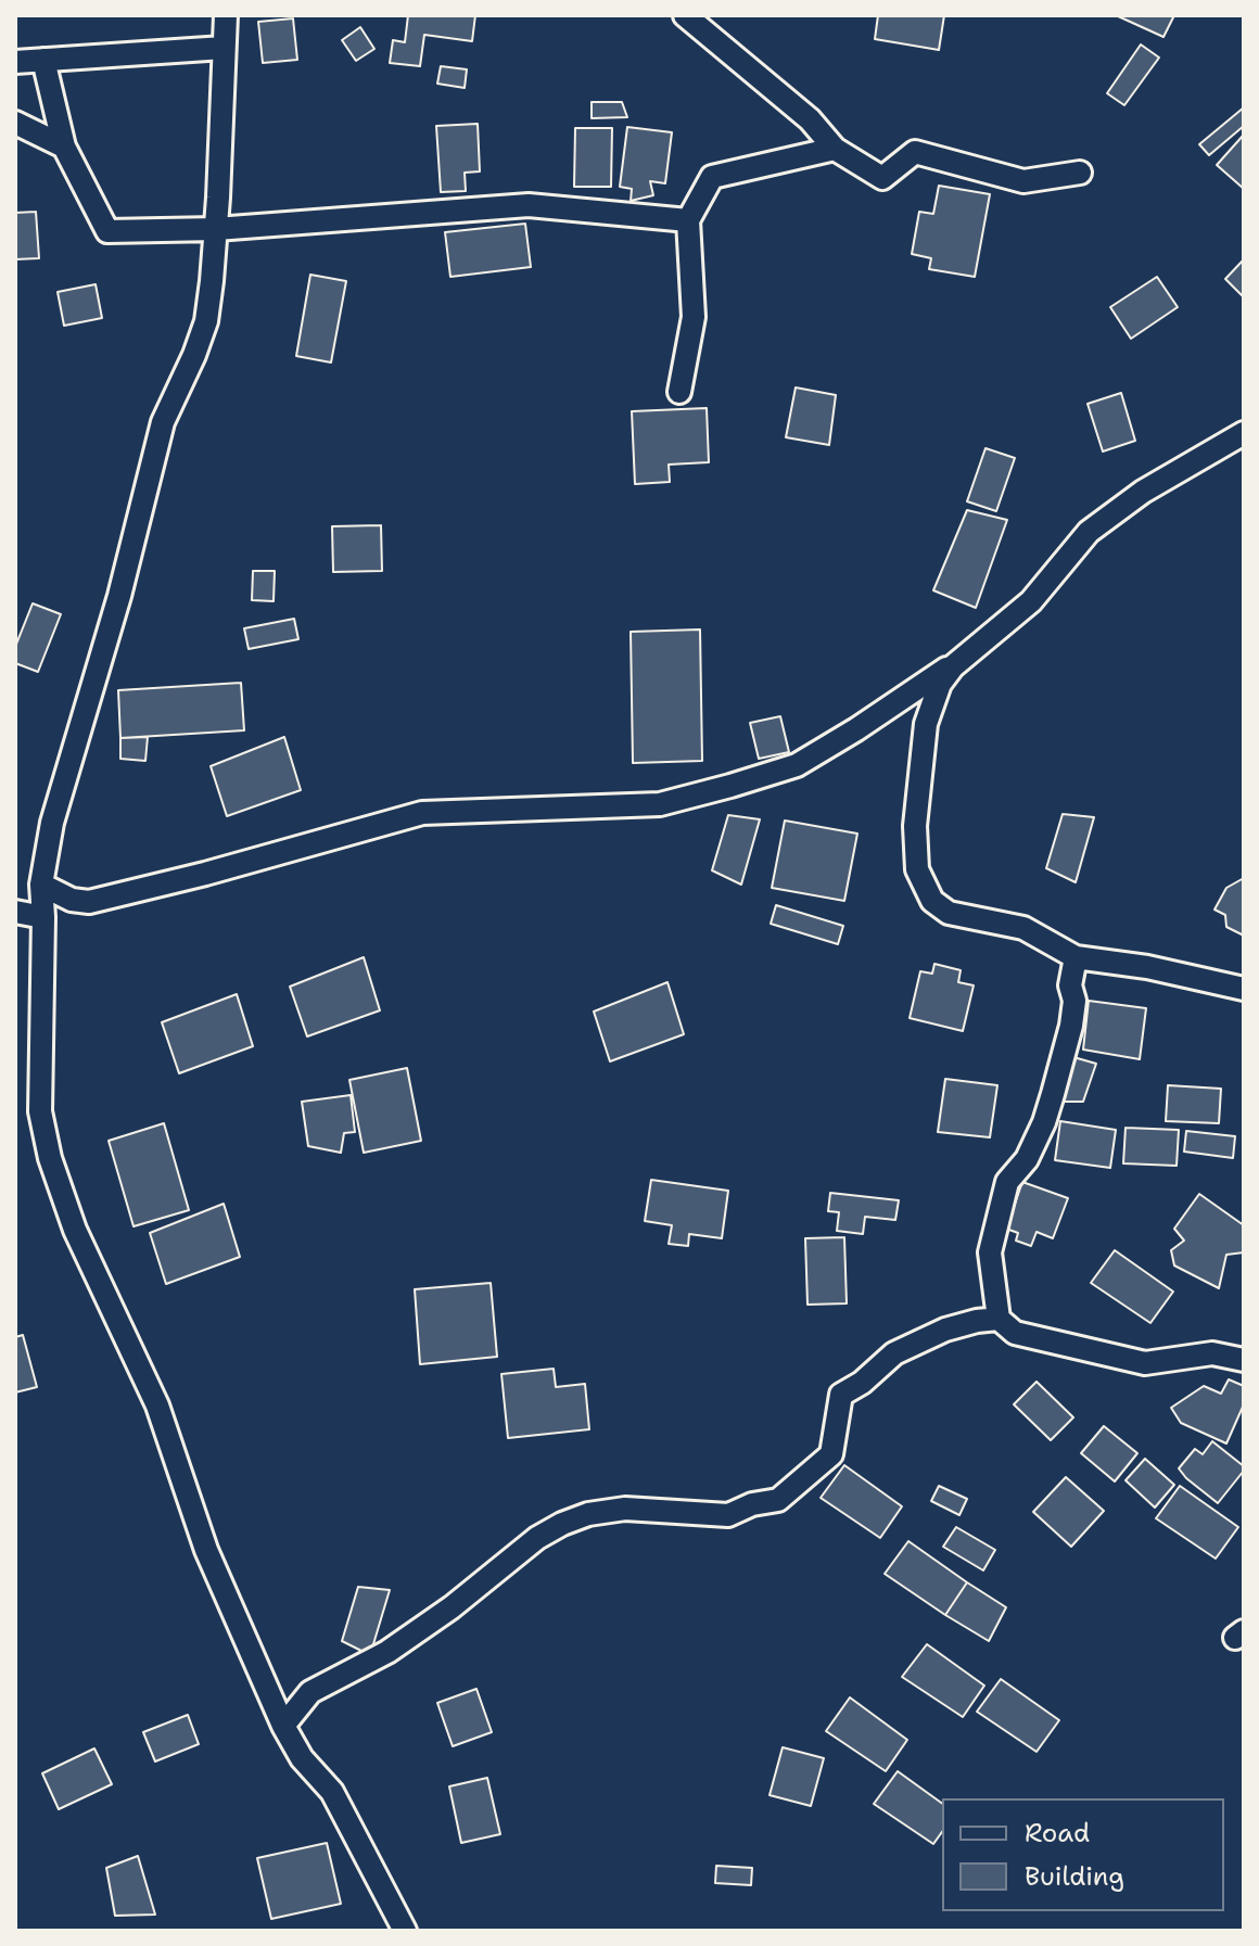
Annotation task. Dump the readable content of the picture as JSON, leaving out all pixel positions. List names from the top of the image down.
{
  "legend": ["Road", "Building"]
}
